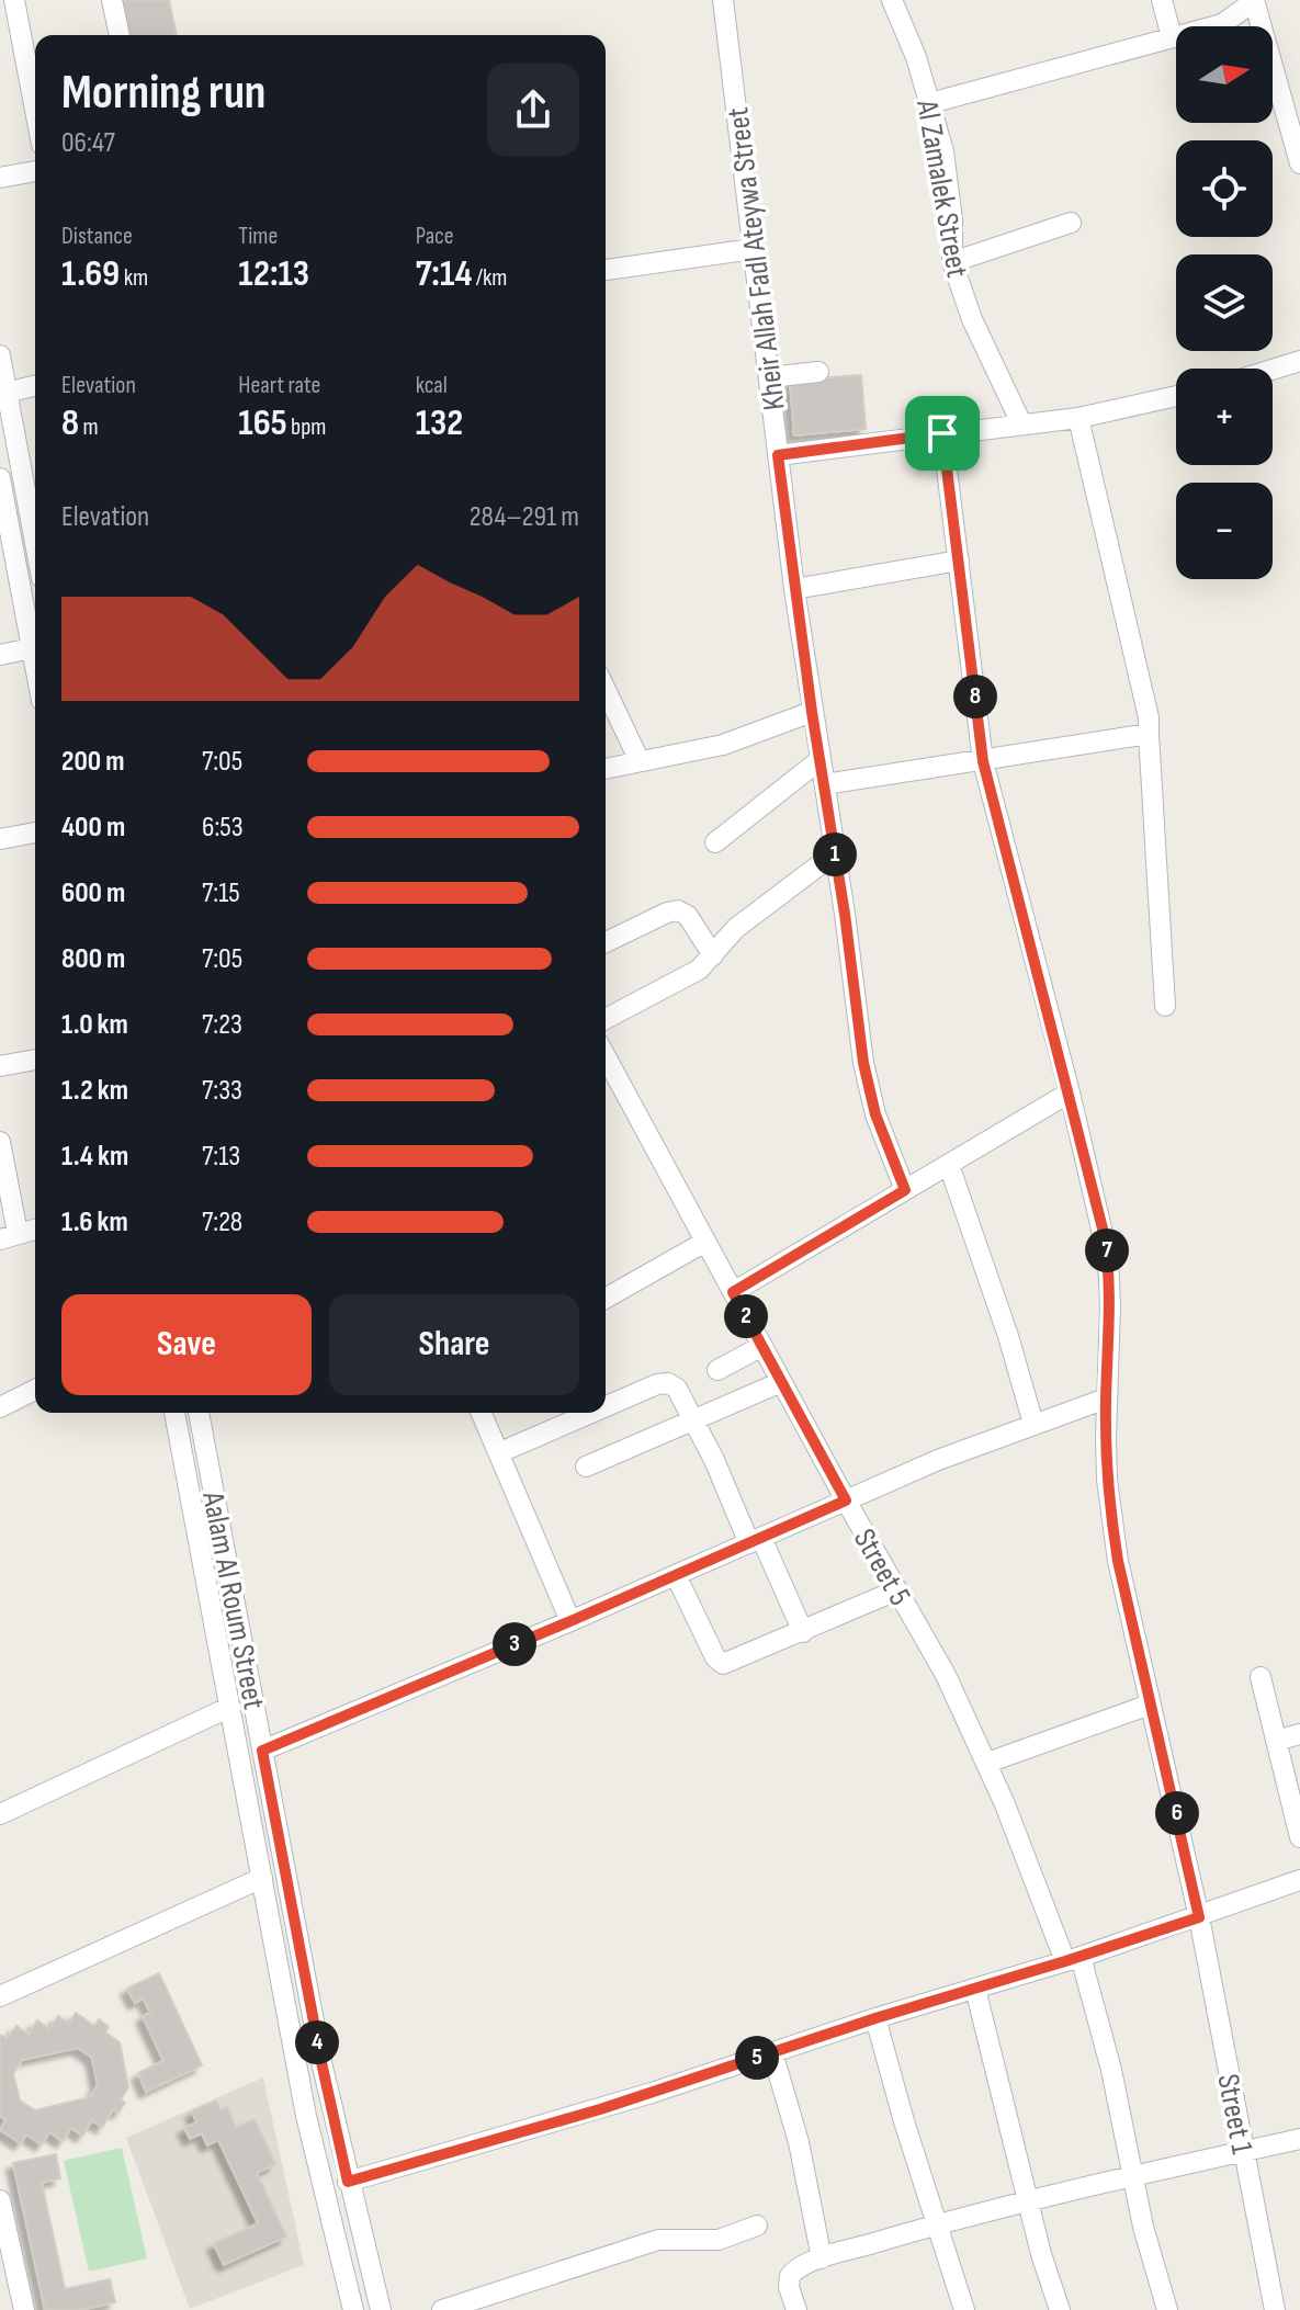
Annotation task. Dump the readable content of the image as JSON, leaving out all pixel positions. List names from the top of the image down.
{
  "streets": {
    "street": [
      "Al Zamalek Street",
      "Kheir Allah Fadl Ateywa Street",
      "Street 5",
      "Aalam Al Roum Street",
      "Street 1"
    ]
  },
  "north": "right",
  "page": {
    "map_buttons": ["+", "−"],
    "heading": ["Morning run", "06:47"],
    "stats": [
      ["Distance", "1.69 km"],
      ["Time", "12:13"],
      ["Pace", "7:14 /km"],
      ["Elevation", "8 m"],
      ["Heart rate", "165 bpm"],
      ["kcal", "132"]
    ],
    "chart": ["Elevation", "284–291 m"],
    "pins": [
      "8",
      "1",
      "7",
      "2",
      "3",
      "6",
      "4",
      "5"
    ],
    "list": [
      {
        "name": "200 m",
        "note": "7:05"
      },
      {
        "name": "400 m",
        "note": "6:53"
      },
      {
        "name": "600 m",
        "note": "7:15"
      },
      {
        "name": "800 m",
        "note": "7:05"
      },
      {
        "name": "1.0 km",
        "note": "7:23"
      },
      {
        "name": "1.2 km",
        "note": "7:33"
      },
      {
        "name": "1.4 km",
        "note": "7:13"
      },
      {
        "name": "1.6 km",
        "note": "7:28"
      }
    ],
    "buttons": ["Save", "Share"]
  }
}
